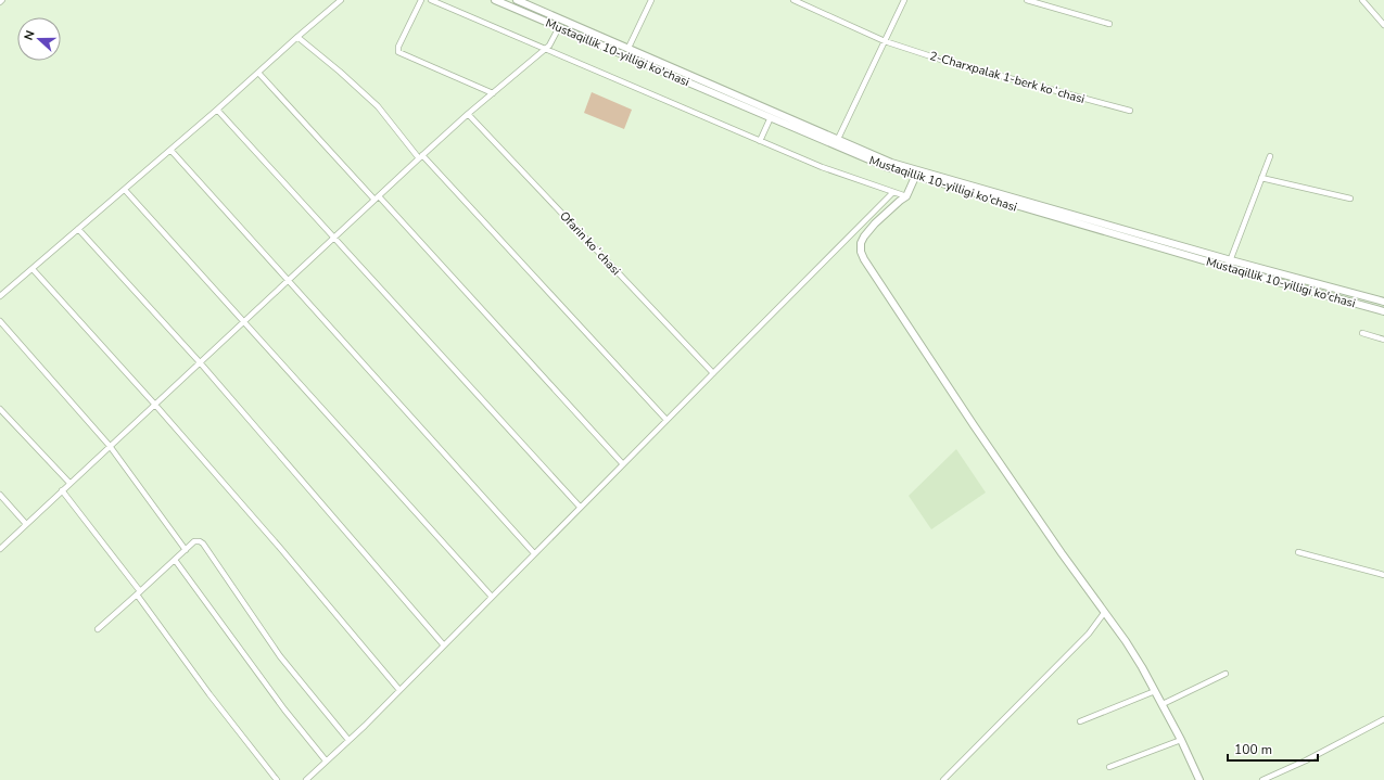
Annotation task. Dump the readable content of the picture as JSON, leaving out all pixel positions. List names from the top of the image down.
{
  "streets": {
    "main road": ["Mustaqillik 10-yilligi ko'chasi"],
    "street": ["2-Charxpalak 1-berk koʻchasi", "Ofarin koʻchasi"]
  },
  "scale_bar": "100 m",
  "north": "left"
}
